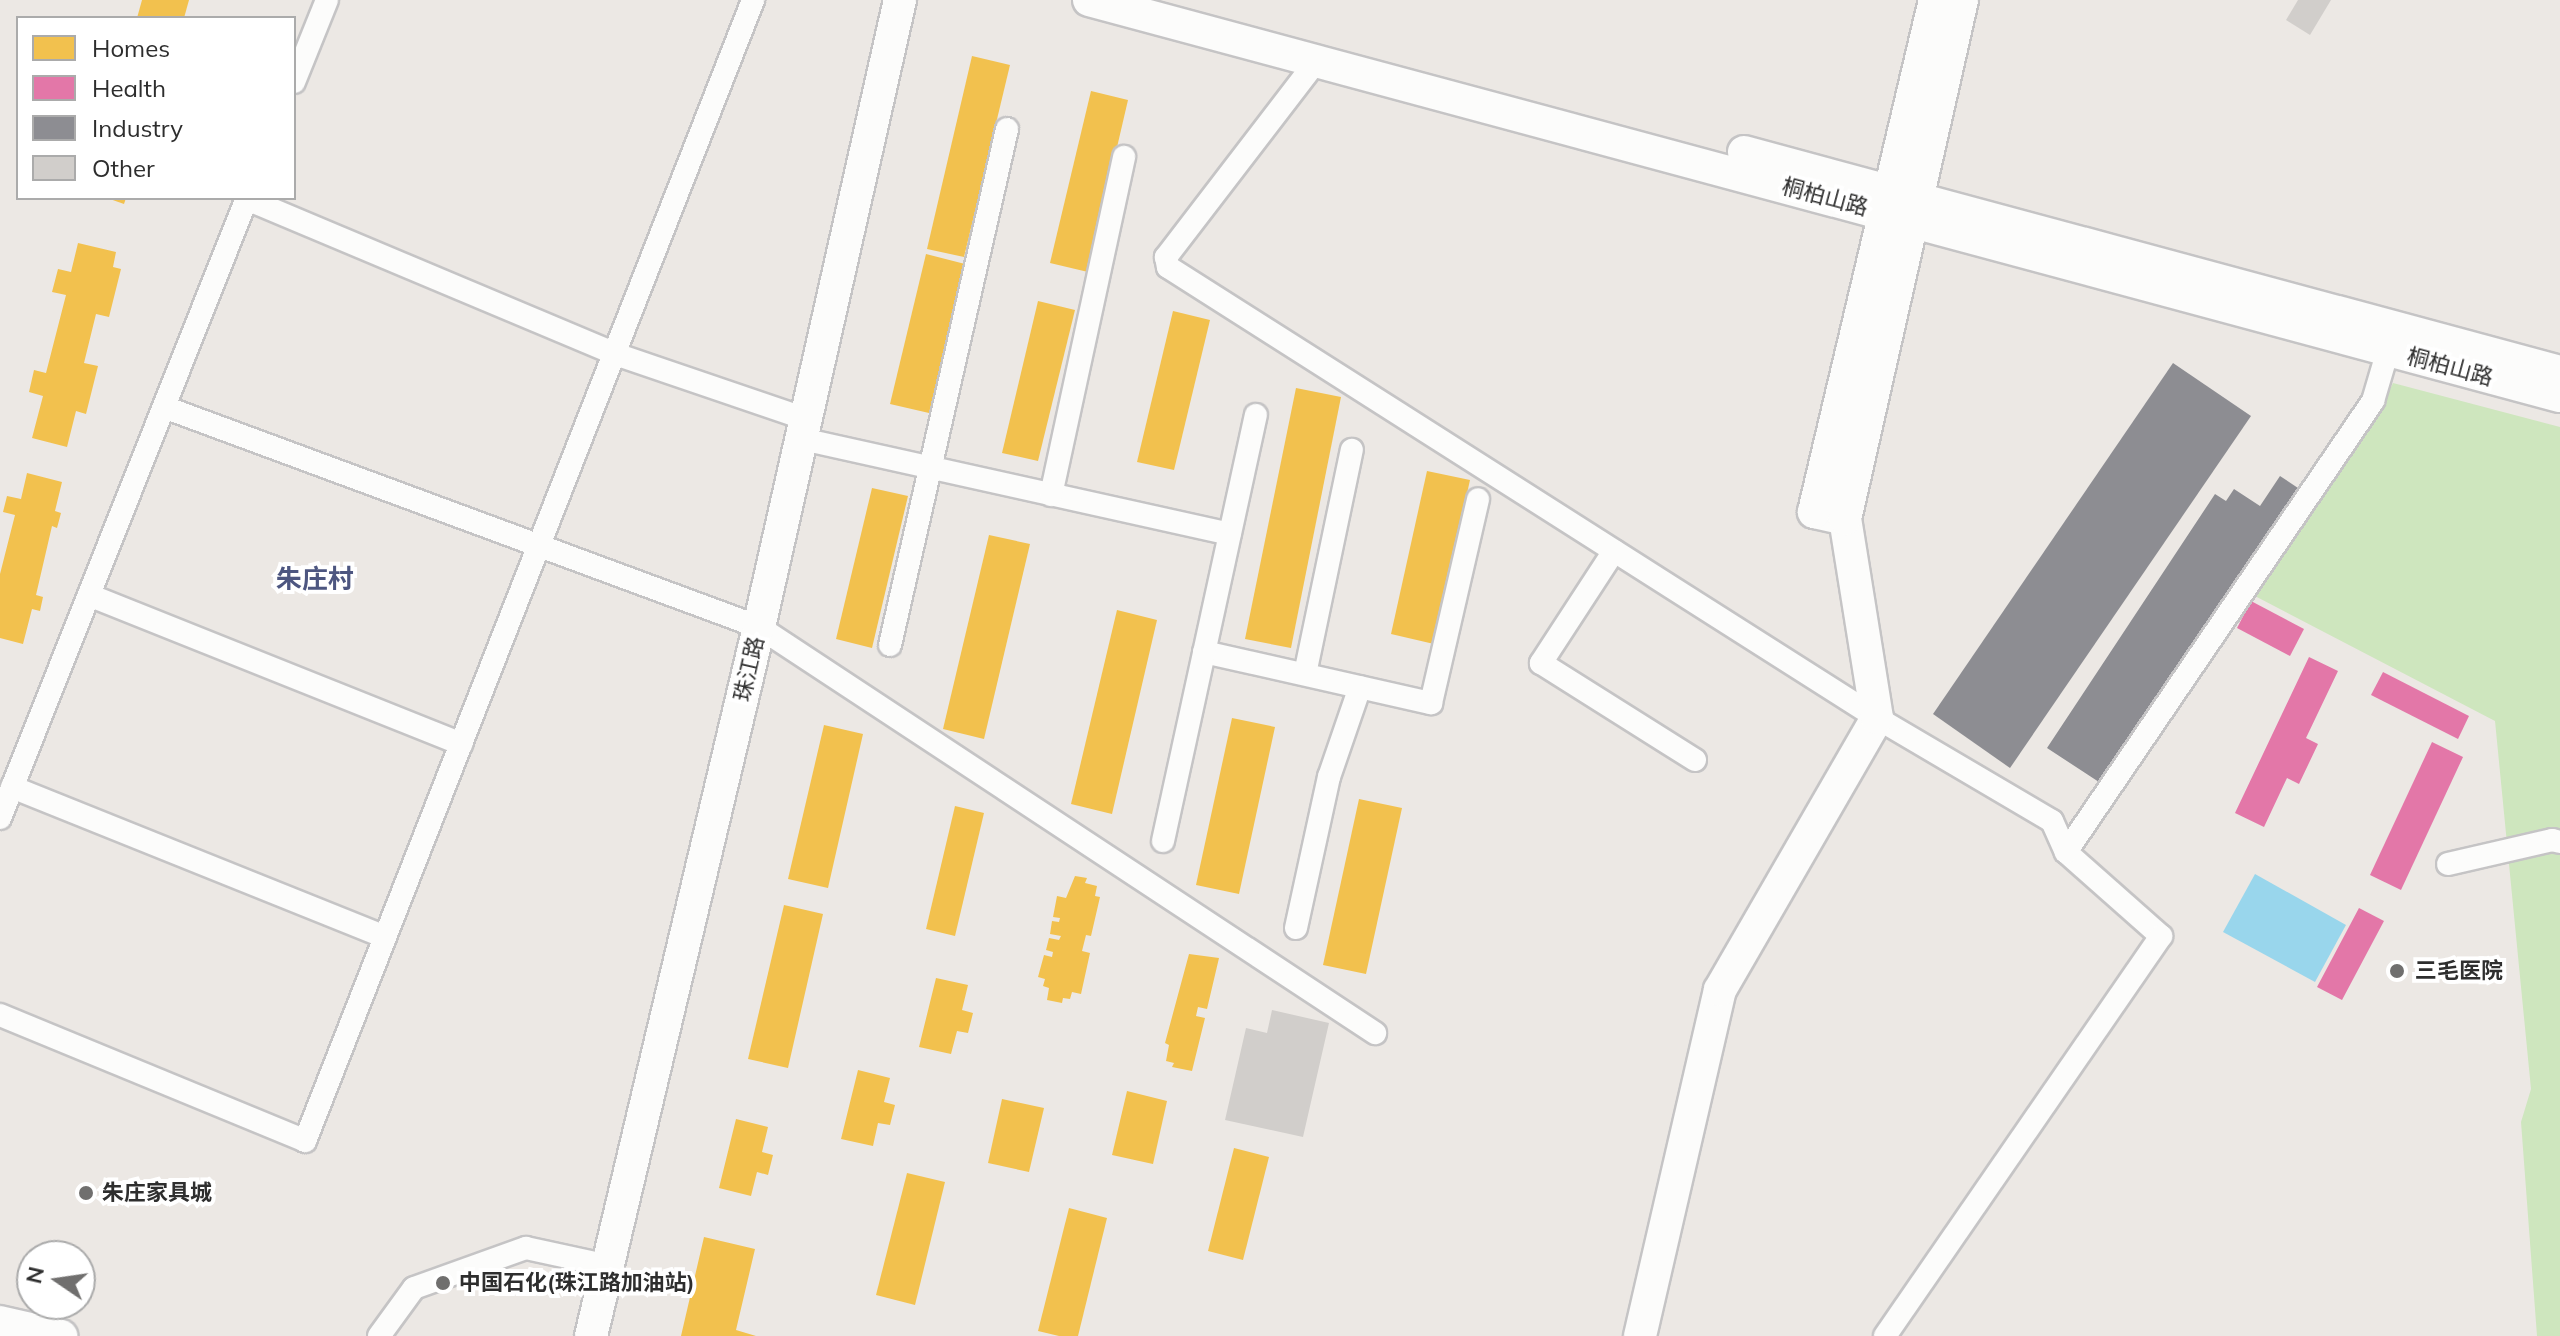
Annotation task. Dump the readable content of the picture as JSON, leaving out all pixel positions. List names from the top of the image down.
{
  "streets": {
    "street": ["桐柏山路", "珠江路"]
  },
  "districts": ["朱庄村"],
  "places": ["三毛医院", "朱庄家具城", "中国石化(珠江路加油站)"],
  "legend": [
    "Homes",
    "Health",
    "Industry",
    "Other"
  ],
  "north": "left"
}
